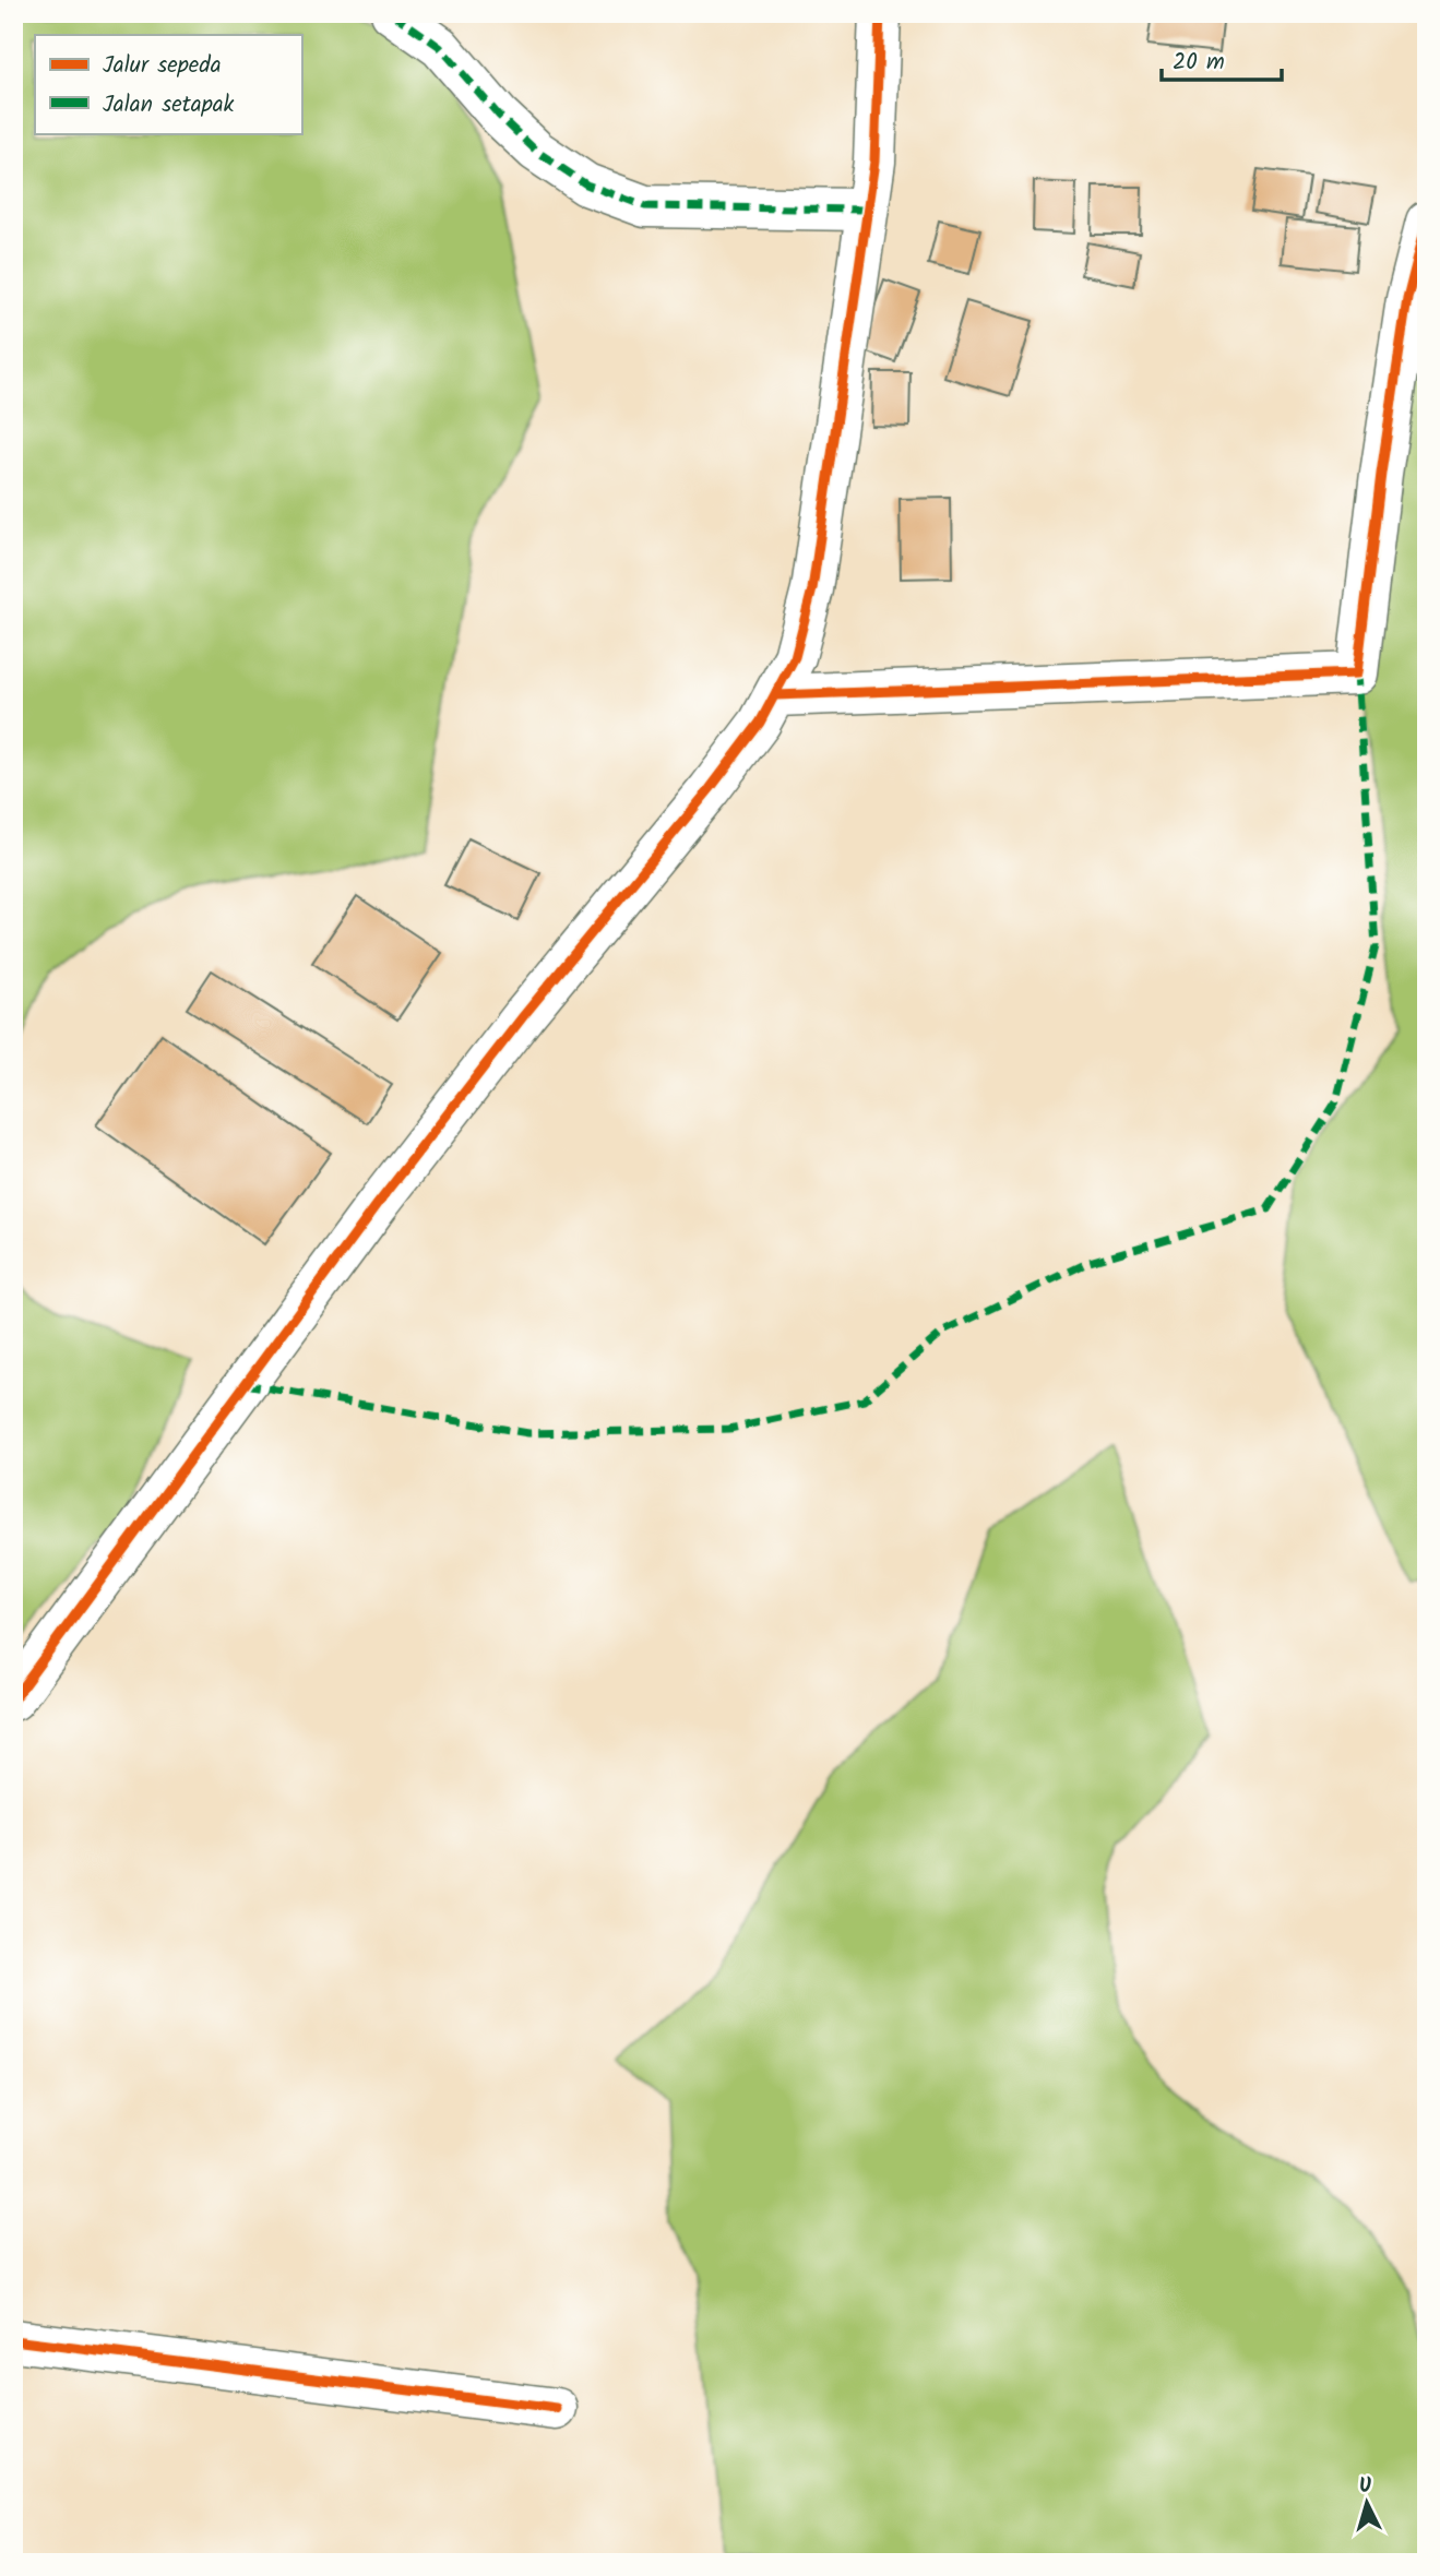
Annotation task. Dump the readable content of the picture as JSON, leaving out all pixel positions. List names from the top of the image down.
{
  "legend": ["Jalur sepeda", "Jalan setapak"],
  "scale_bar": "20 m",
  "north": "top"
}
